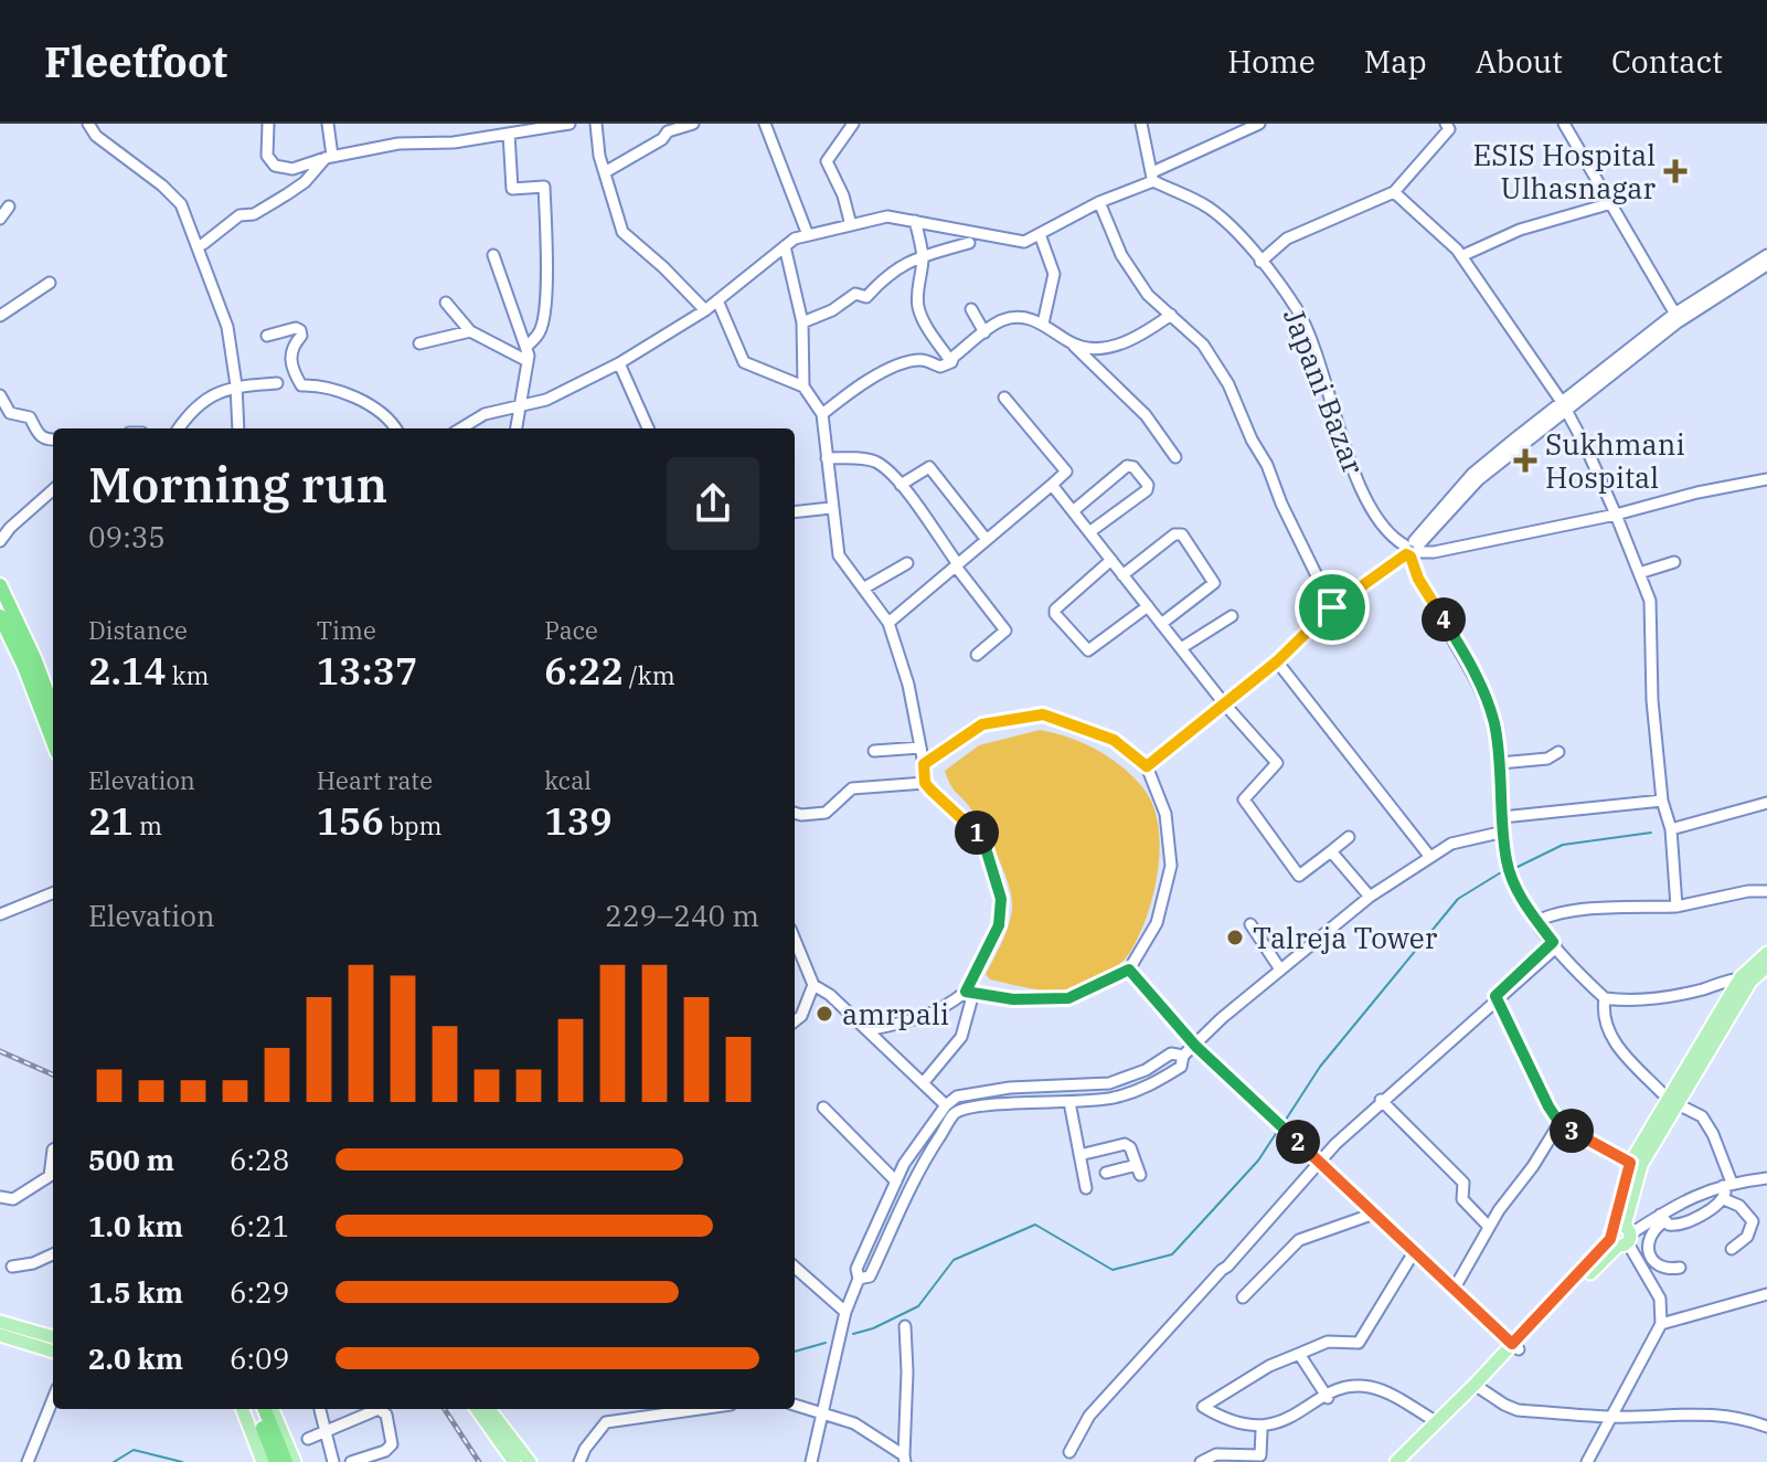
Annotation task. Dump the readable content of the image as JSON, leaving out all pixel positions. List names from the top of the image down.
{
  "streets": {
    "street": ["Japani Bazar"]
  },
  "places": {
    "health": ["ESIS Hospital Ulhasnagar", "Sukhmani Hospital"],
    "other": ["Talreja Tower", "amrpali"]
  },
  "page": {
    "header": "Fleetfoot",
    "nav": [
      "Home",
      "Map",
      "About",
      "Contact"
    ],
    "heading": ["Morning run", "09:35"],
    "stats": [
      ["Distance", "2.14 km"],
      ["Time", "13:37"],
      ["Pace", "6:22 /km"],
      ["Elevation", "21 m"],
      ["Heart rate", "156 bpm"],
      ["kcal", "139"]
    ],
    "pins": [
      "4",
      "1",
      "3",
      "2"
    ],
    "chart": ["Elevation", "229–240 m"],
    "list": [
      {
        "name": "500 m",
        "note": "6:28"
      },
      {
        "name": "1.0 km",
        "note": "6:21"
      },
      {
        "name": "1.5 km",
        "note": "6:29"
      },
      {
        "name": "2.0 km",
        "note": "6:09"
      }
    ]
  }
}
